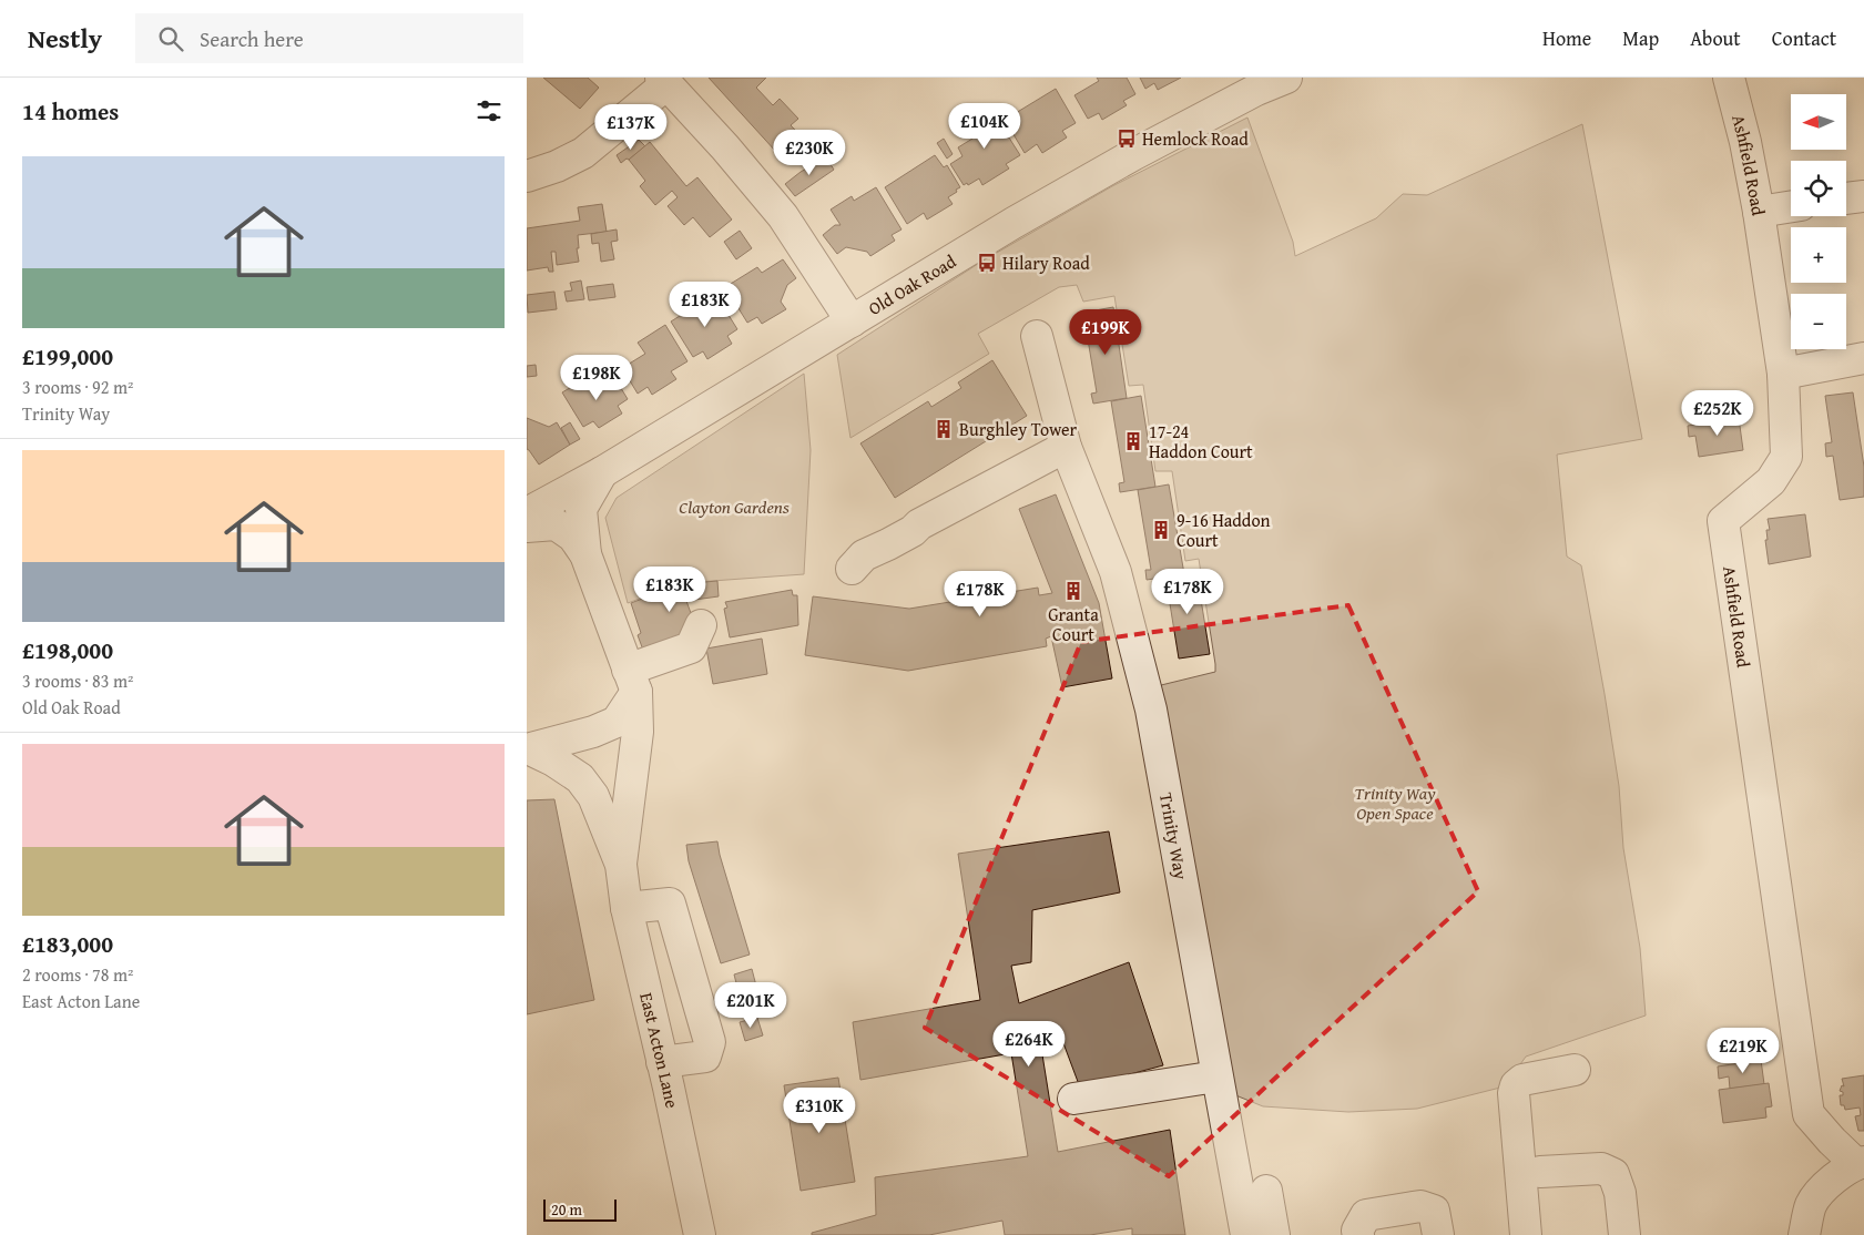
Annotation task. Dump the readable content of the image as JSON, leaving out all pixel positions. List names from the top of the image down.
{
  "streets": {
    "street": [
      "Ashfield Road",
      "Old Oak Road",
      "Trinity Way",
      "East Acton Lane"
    ]
  },
  "crossings": [
    ["Old Oak Road", "East Acton Lane"]
  ],
  "parks": ["Clayton Gardens", "Trinity Way Open Space"],
  "places": {
    "bus stop": ["Hemlock Road", "Hilary Road"],
    "building": [
      "Burghley Tower",
      "17-24 Haddon Court",
      "9-16 Haddon Court",
      "Granta Court"
    ]
  },
  "scale_bar": "20 m",
  "north": "left",
  "page": {
    "header": "Nestly",
    "search": "Search here",
    "nav": [
      "Home",
      "Map",
      "About",
      "Contact"
    ],
    "heading": "14 homes",
    "map_buttons": ["+", "−"],
    "price": [
      "£104K",
      "£137K",
      "£230K",
      "£183K",
      "£199K",
      "£198K",
      "£252K",
      "£183K",
      "£178K",
      "£178K",
      "£201K",
      "£264K",
      "£219K",
      "£310K"
    ],
    "list": [
      {
        "name": "£199,000",
        "note": "3 rooms · 92 m² · Trinity Way"
      },
      {
        "name": "£198,000",
        "note": "3 rooms · 83 m² · Old Oak Road"
      },
      {
        "name": "£183,000",
        "note": "2 rooms · 78 m² · East Acton Lane"
      }
    ],
    "scale": "20 m"
  }
}
